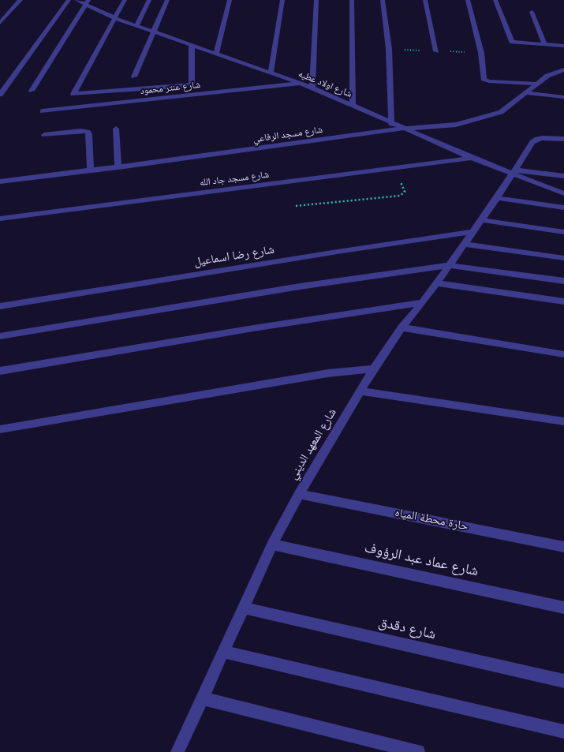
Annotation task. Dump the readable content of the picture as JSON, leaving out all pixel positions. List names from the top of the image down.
{
  "streets": {
    "street": [
      "شارع اولاد عطيه",
      "شارع عنتر محمود",
      "شارع مسجد الرفاعي",
      "شارع مسجد جاد الله",
      "شارع رضا اسماعيل",
      "شارع المعهد الديني",
      "حارة محطة المياه",
      "شارع عماد عبد الرؤوف",
      "شارع دقدق"
    ]
  },
  "crossings": [
    ["شارع اولاد عطيه", "شارع عنتر محمود"],
    ["شارع اولاد عطيه", "شارع مسجد الرفاعي"],
    ["شارع اولاد عطيه", "شارع مسجد جاد الله"],
    ["شارع اولاد عطيه", "شارع المعهد الديني"],
    ["شارع رضا اسماعيل", "شارع المعهد الديني"],
    ["شارع المعهد الديني", "حارة محطة المياه"],
    ["شارع المعهد الديني", "شارع عماد عبد الرؤوف"],
    ["شارع المعهد الديني", "شارع دقدق"]
  ]
}
